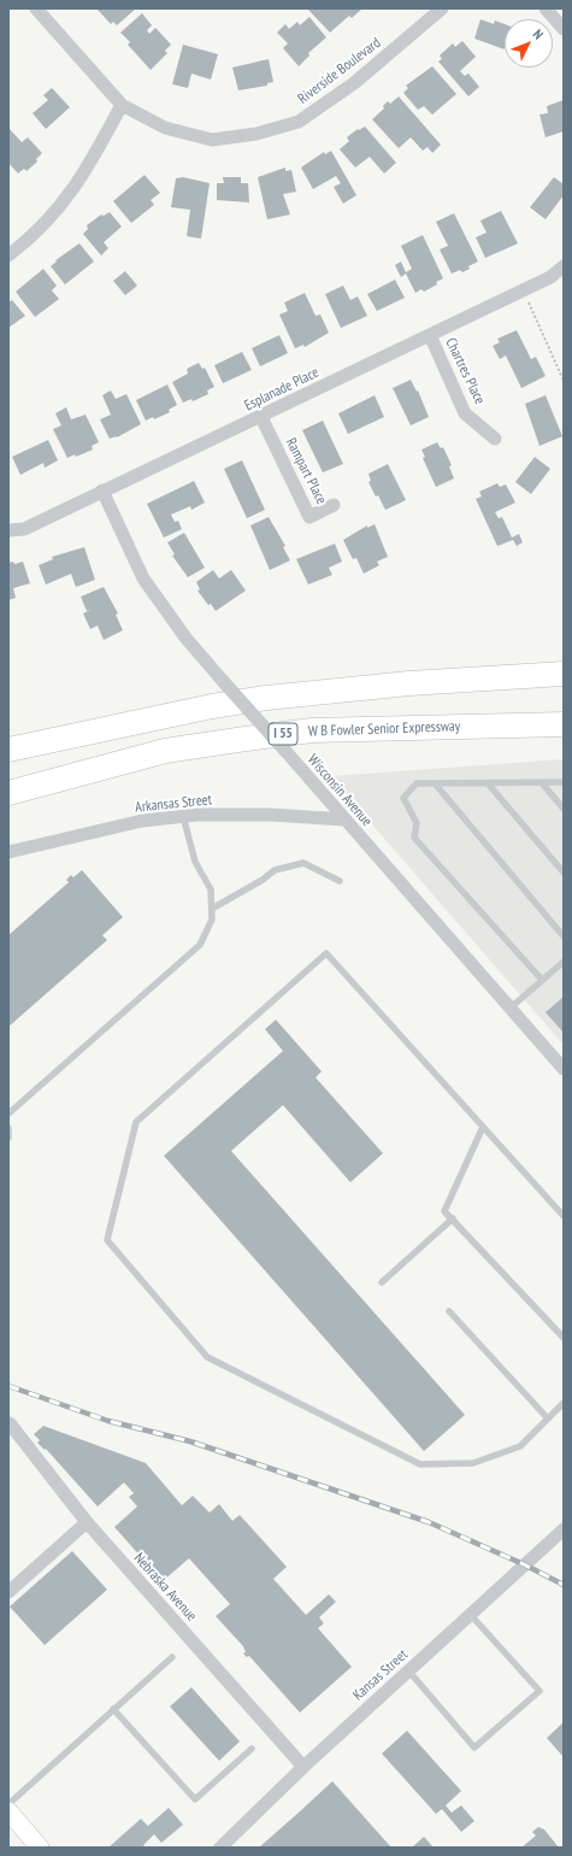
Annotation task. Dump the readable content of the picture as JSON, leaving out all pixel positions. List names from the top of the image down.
{
  "streets": {
    "highway": ["W B Fowler Senior Expressway", "I 55"],
    "street": [
      "Riverside Boulevard",
      "Chartres Place",
      "Esplanade Place",
      "Rampart Place",
      "Wisconsin Avenue",
      "Arkansas Street",
      "Nebraska Avenue",
      "Kansas Street"
    ]
  },
  "crossings": [
    ["Chartres Place", "Esplanade Place"],
    ["Esplanade Place", "Rampart Place"],
    ["Esplanade Place", "Wisconsin Avenue"],
    ["Wisconsin Avenue", "Arkansas Street"],
    ["Nebraska Avenue", "Kansas Street"]
  ],
  "north": "top right"
}
